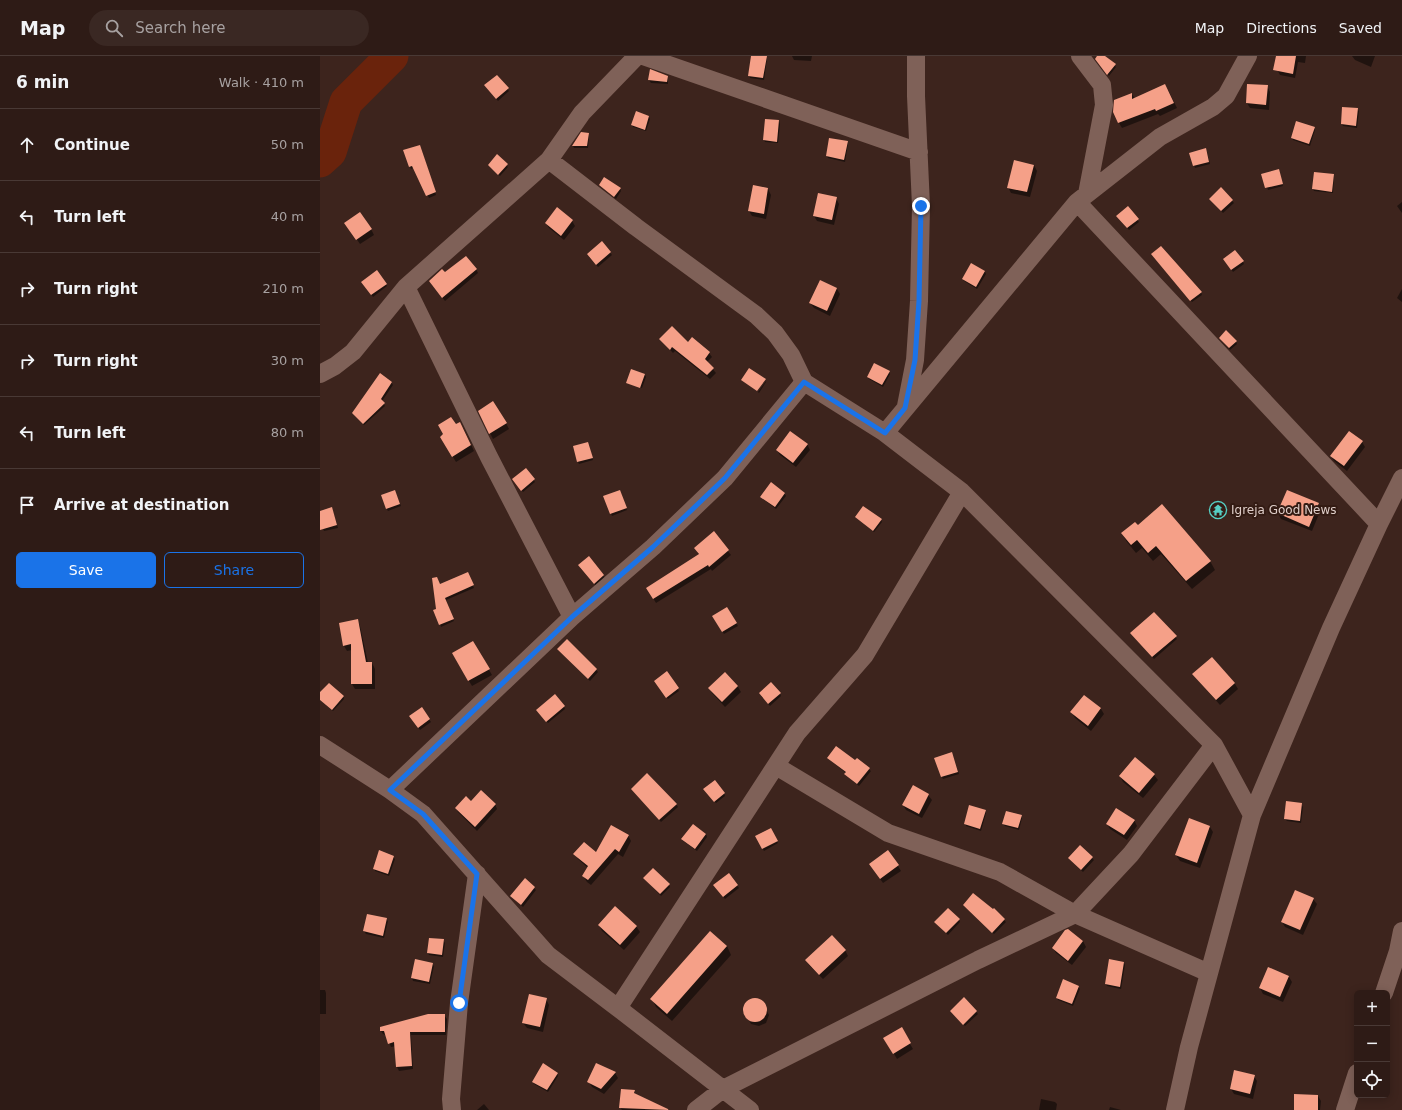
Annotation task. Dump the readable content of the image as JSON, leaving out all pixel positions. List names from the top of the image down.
{
  "places": {
    "temple": ["Igreja Good News"]
  },
  "page": {
    "header": "Map",
    "search": "Search here",
    "nav": ["Map", "Directions", "Saved"],
    "heading": ["6 min", "Walk · 410 m"],
    "list": [
      ["Continue", "50 m"],
      ["Turn left", "40 m"],
      ["Turn right", "210 m"],
      ["Turn right", "30 m"],
      ["Turn left", "80 m"],
      "Arrive at destination"
    ],
    "buttons": ["Save", "Share"],
    "map_buttons": ["+", "−"]
  }
}
